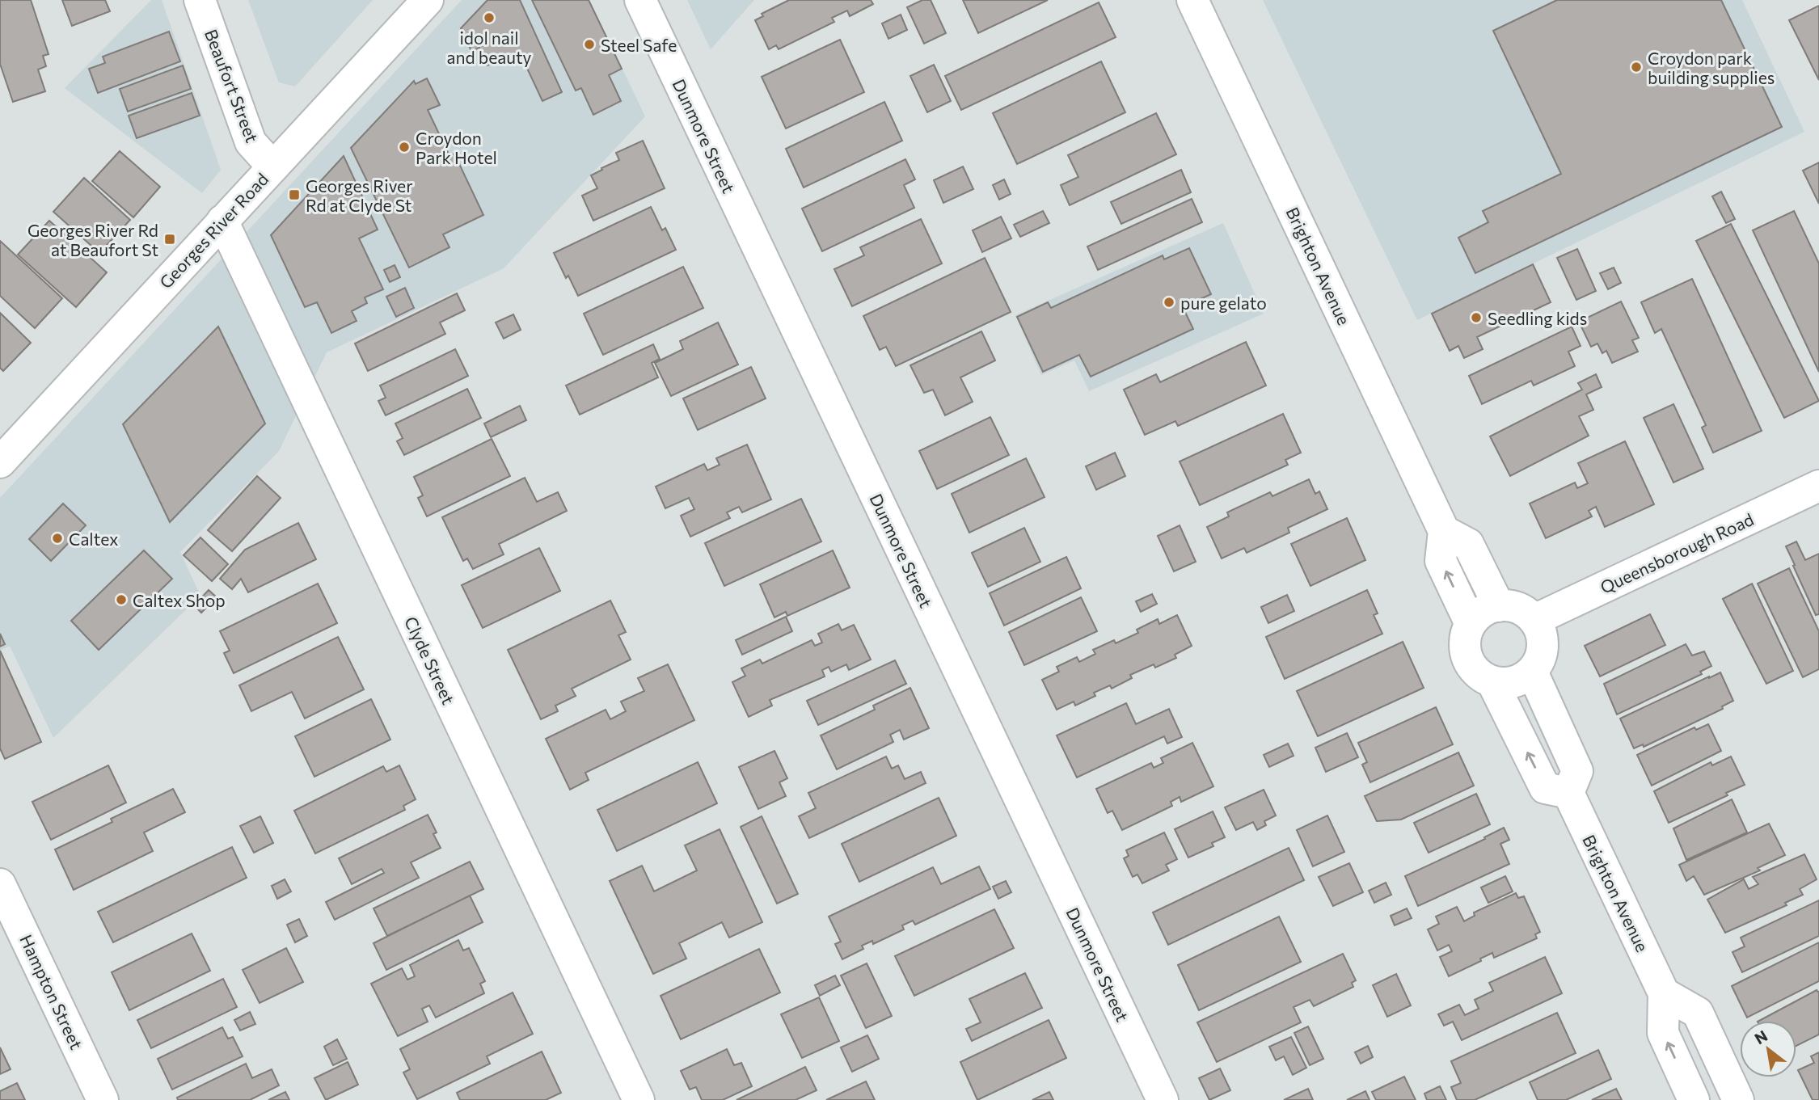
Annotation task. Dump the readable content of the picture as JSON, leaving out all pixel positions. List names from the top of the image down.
{
  "streets": {
    "street": [
      "Beaufort Street",
      "Dunmore Street",
      "Georges River Road",
      "Brighton Avenue",
      "Queensborough Road",
      "Clyde Street",
      "Hampton Street"
    ]
  },
  "crossings": [
    ["Beaufort Street", "Georges River Road"],
    ["Georges River Road", "Clyde Street"]
  ],
  "places": {
    "other": [
      "idol nail and beauty",
      "Steel Safe",
      "Croydon park building supplies",
      "Croydon Park Hotel",
      "pure gelato",
      "Seedling kids",
      "Caltex",
      "Caltex Shop"
    ],
    "transit": ["Georges River Rd at Clyde St", "Georges River Rd at Beaufort St"]
  },
  "north": "top left"
}
